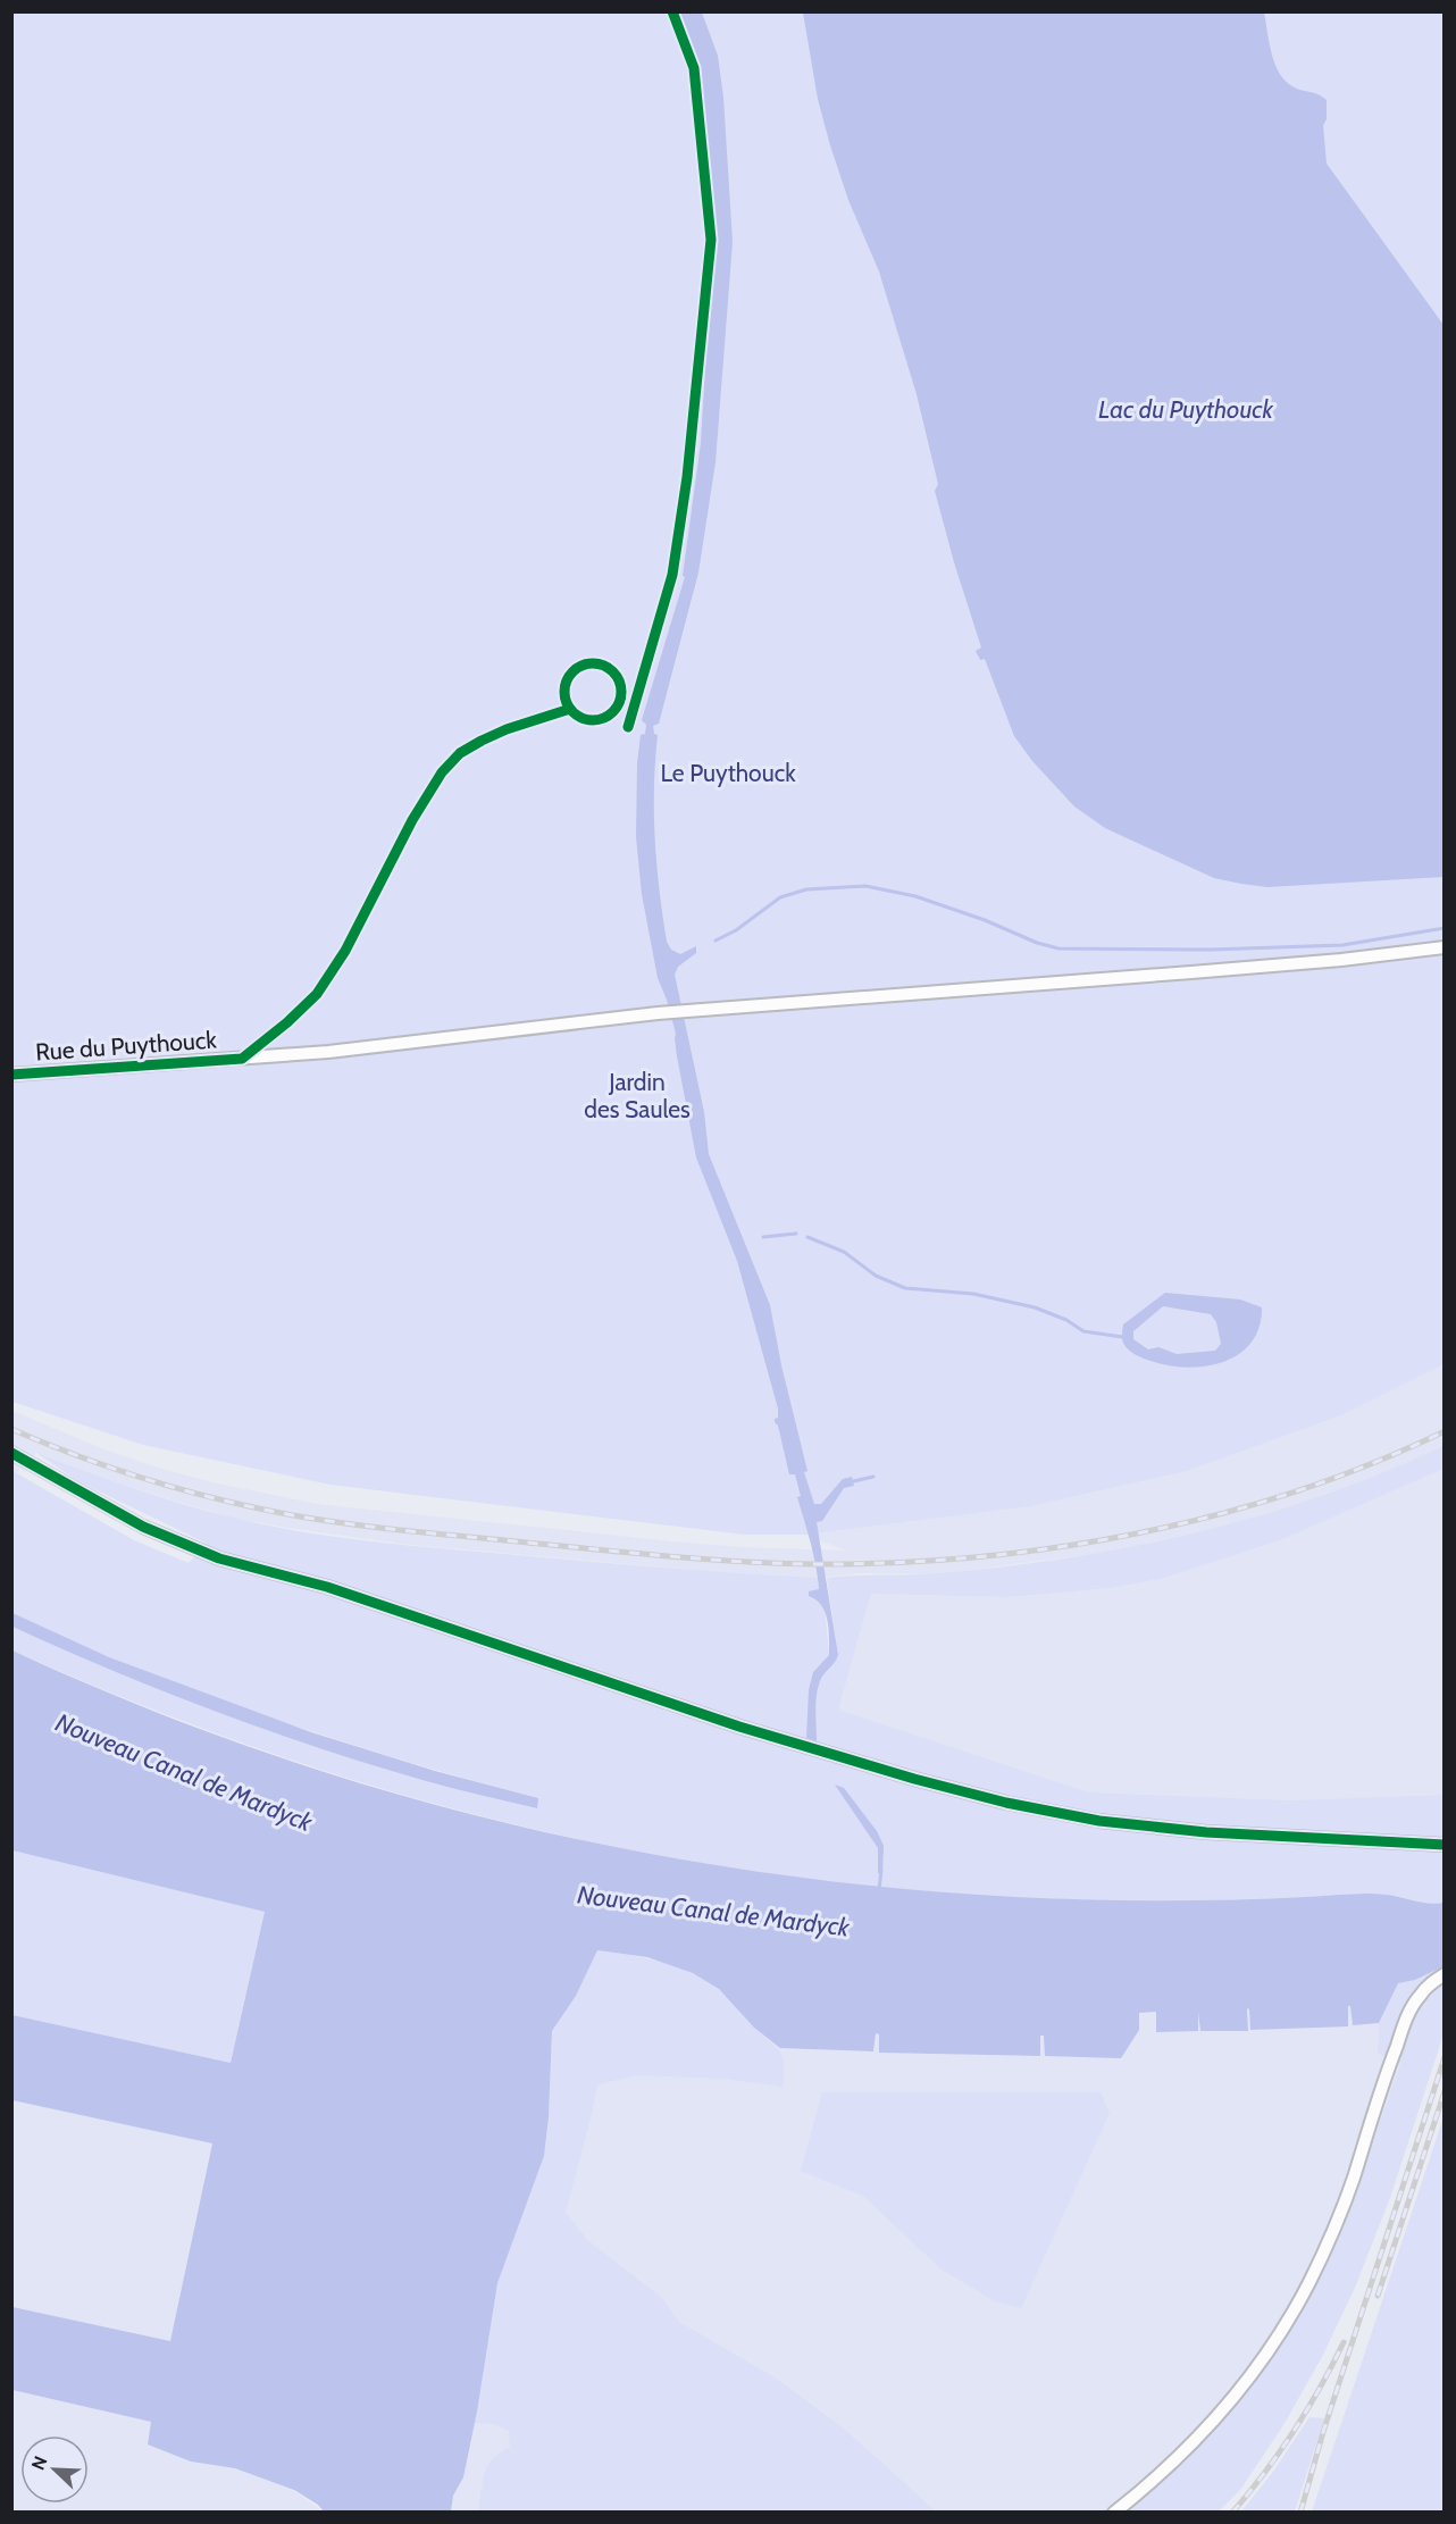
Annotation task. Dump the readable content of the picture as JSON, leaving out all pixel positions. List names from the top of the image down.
{
  "streets": {
    "street": ["Rue du Puythouck"]
  },
  "water": ["Lac du Puythouck", "Nouveau Canal de Mardyck"],
  "parks": ["Le Puythouck", "Jardin des Saules"],
  "north": "top left"
}
